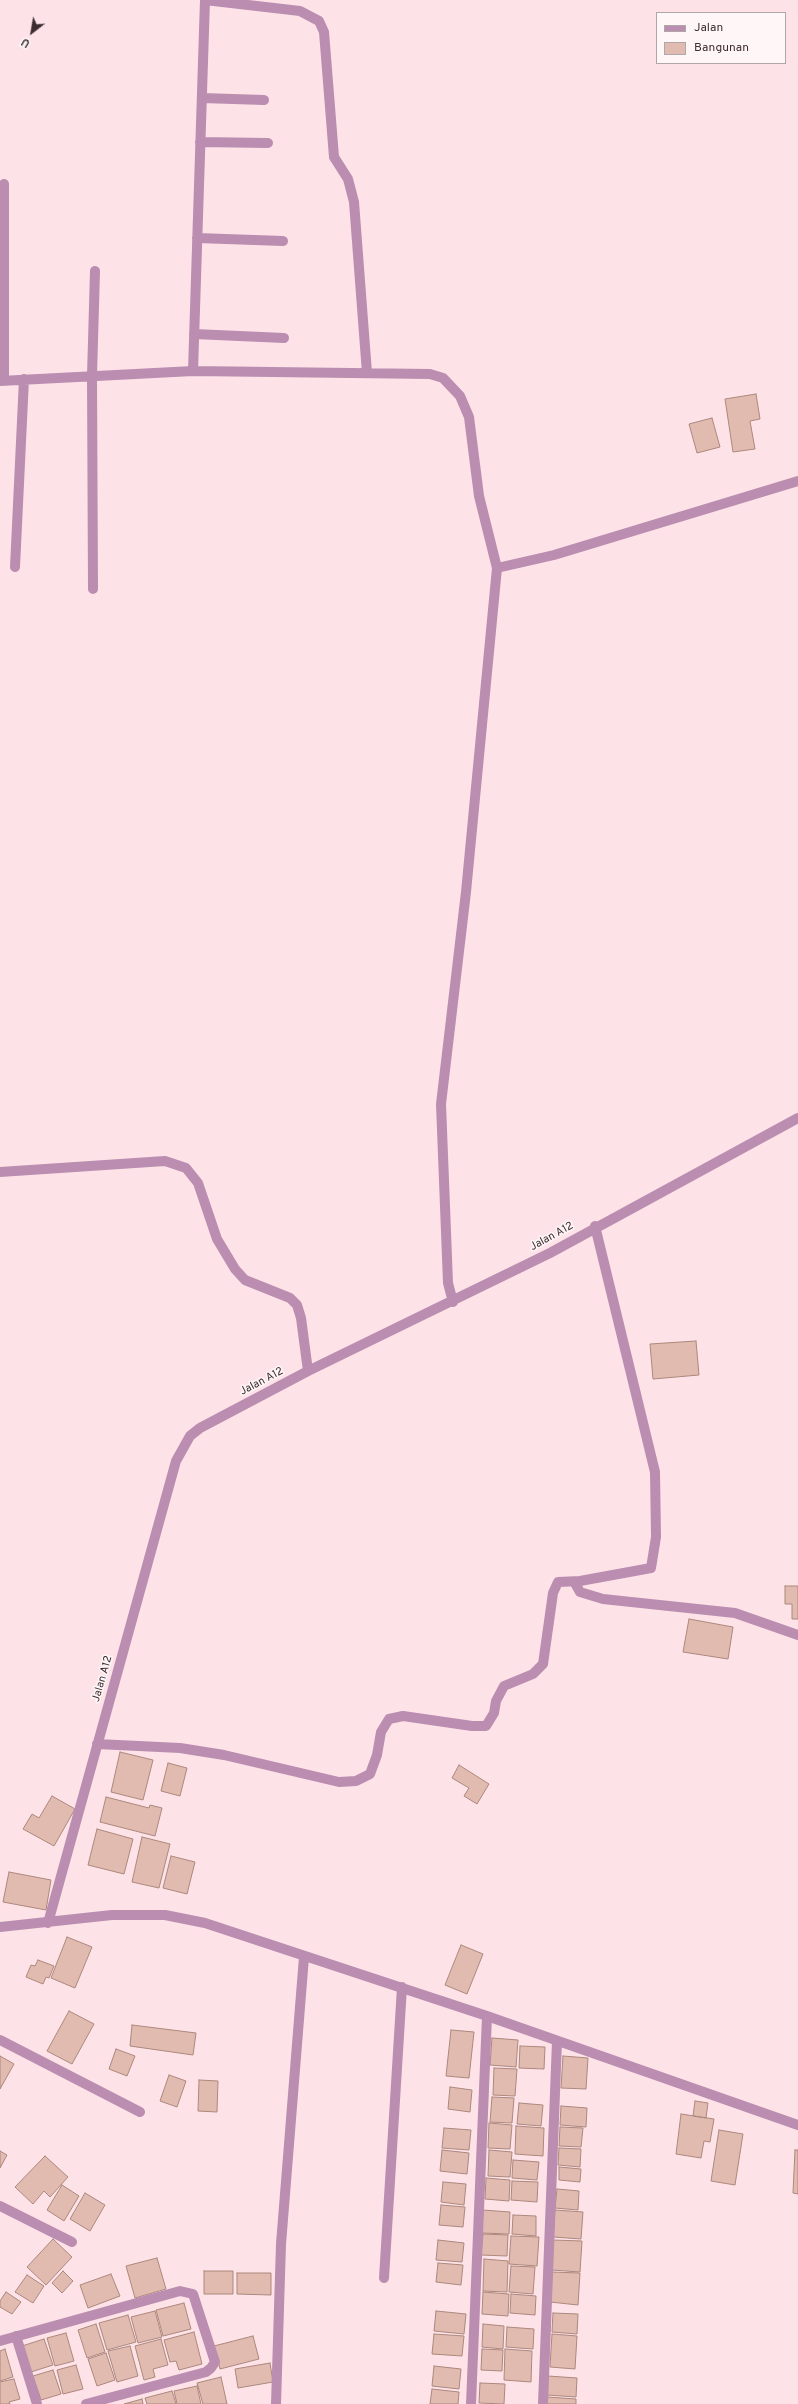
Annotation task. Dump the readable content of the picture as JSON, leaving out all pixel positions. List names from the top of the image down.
{
  "streets": {
    "street": ["Jalan A12"]
  },
  "legend": ["Jalan", "Bangunan"],
  "north": "bottom left"
}
